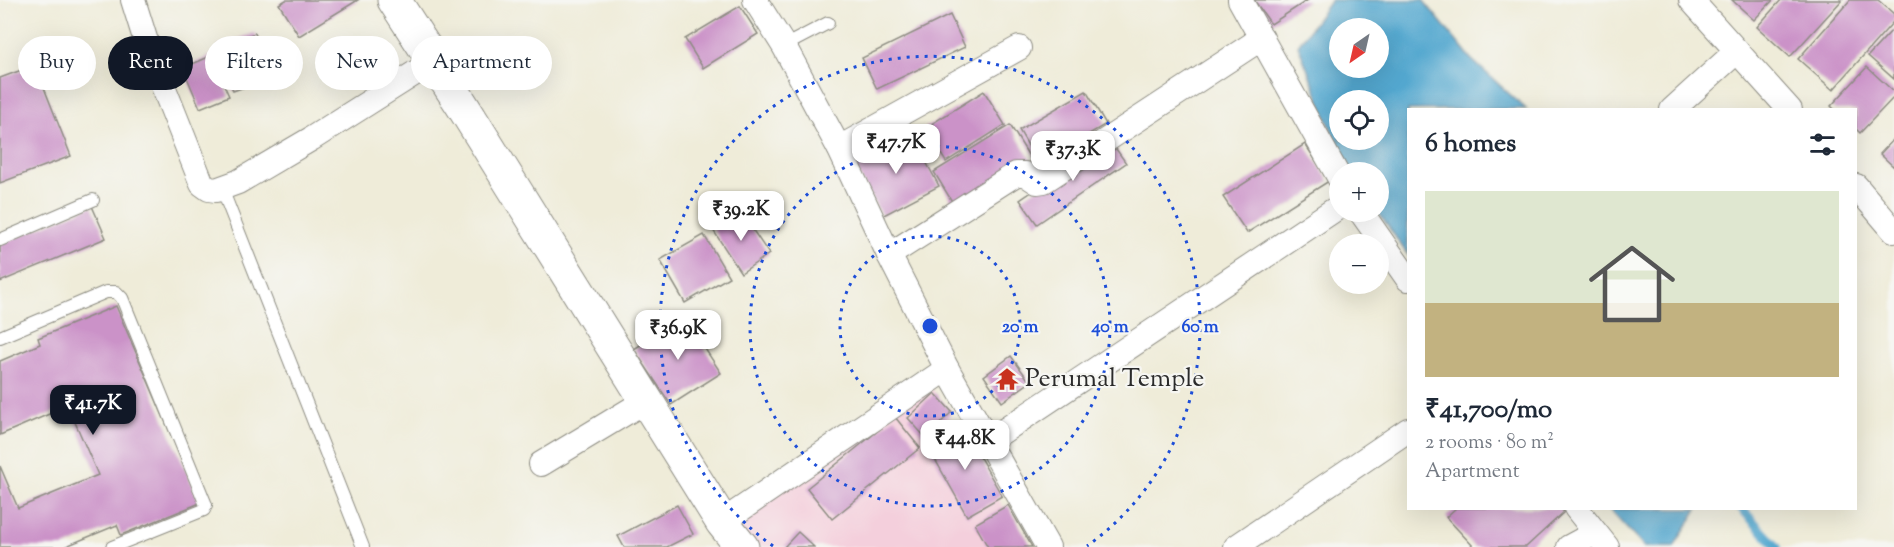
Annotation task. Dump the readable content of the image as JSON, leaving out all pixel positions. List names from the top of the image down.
{
  "places": {
    "temple": ["Perumal Temple"]
  },
  "north": "bottom left",
  "page": {
    "map_buttons": ["+", "−"],
    "chip": [
      "Buy",
      "Rent",
      "Filters",
      "New",
      "Apartment"
    ],
    "heading": "6 homes",
    "price": [
      "₹47.7K",
      "₹37.3K",
      "₹39.2K",
      "₹36.9K",
      "₹41.7K",
      "₹44.8K"
    ],
    "list": [
      {
        "name": "₹41,700/mo",
        "note": "2 rooms · 80 m² · Apartment"
      }
    ]
  },
  "rings": ["20 m", "40 m", "60 m"]
}
